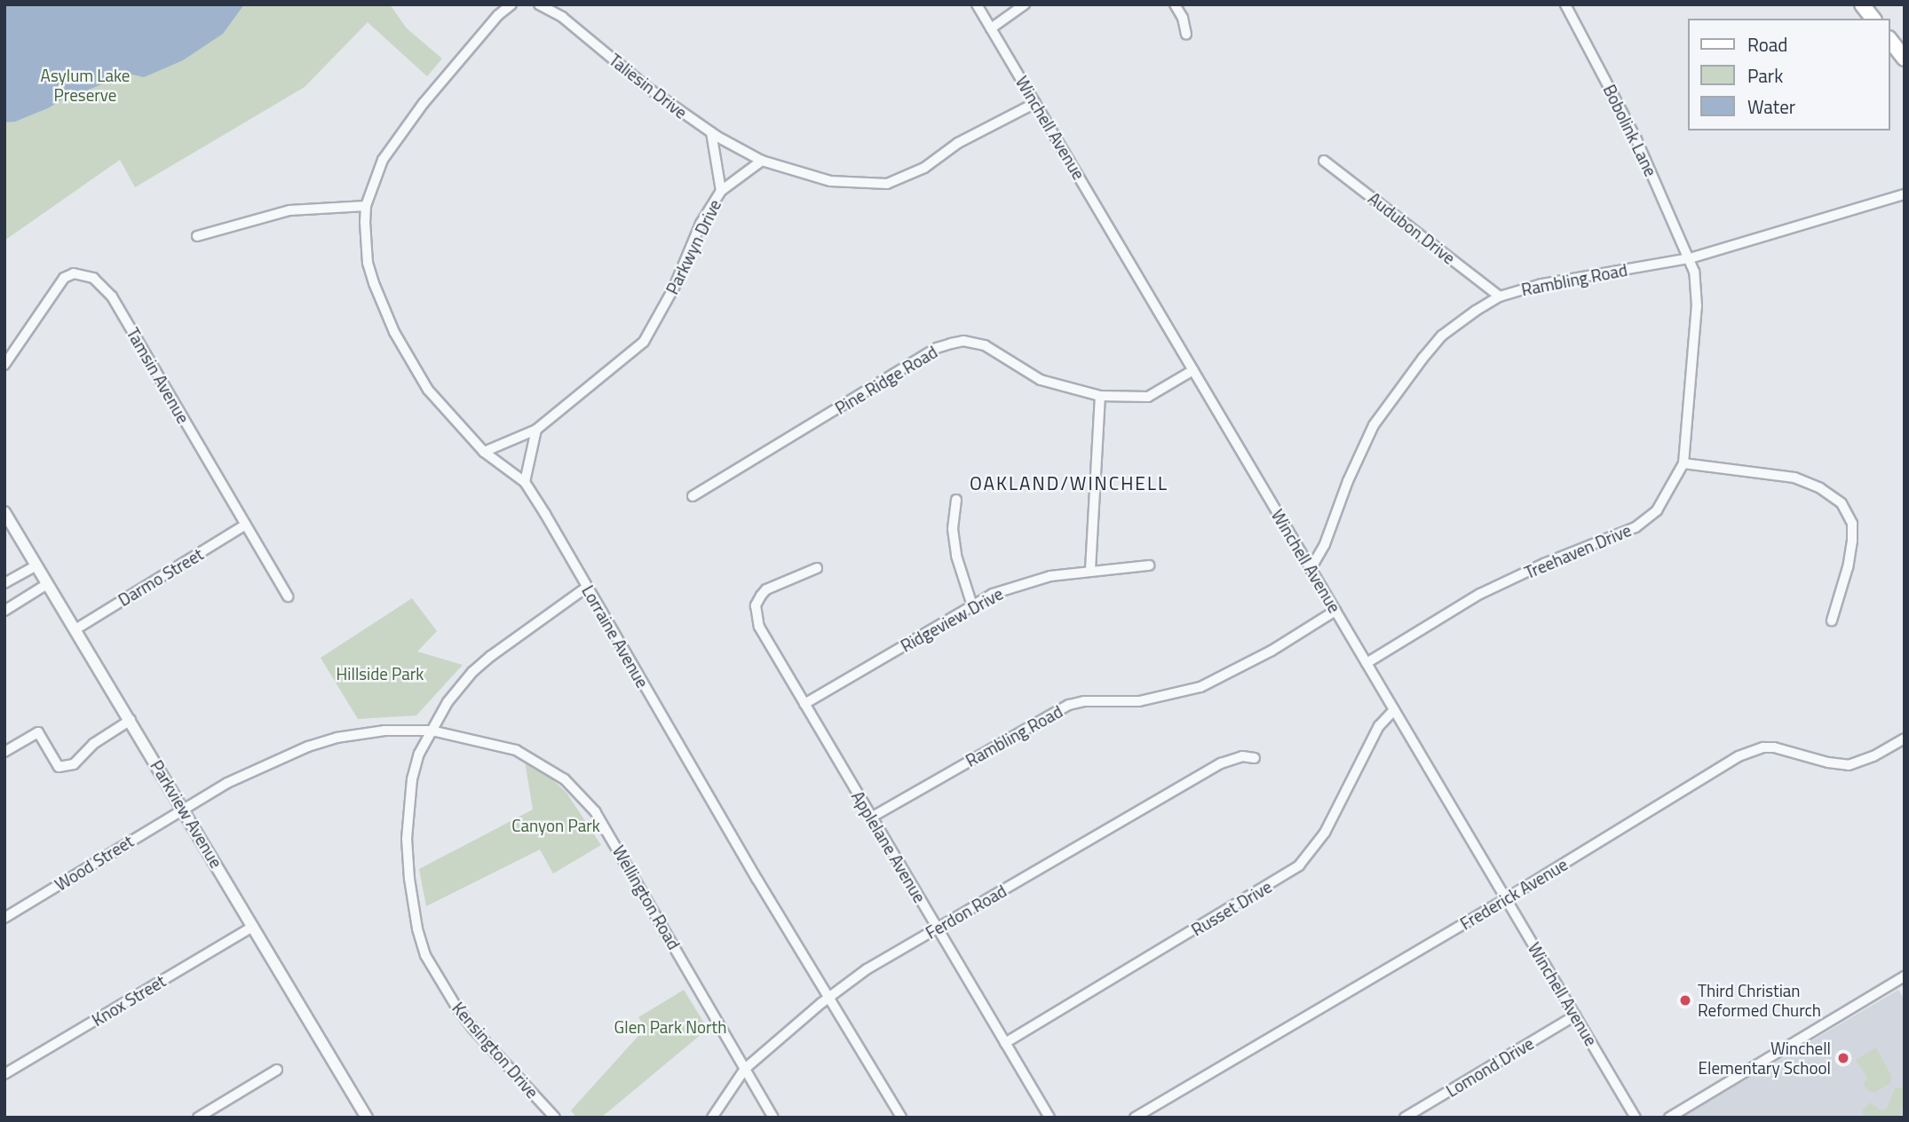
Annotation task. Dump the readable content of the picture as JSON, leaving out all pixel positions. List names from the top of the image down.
{
  "streets": {
    "street": [
      "Taliesin Drive",
      "Winchell Avenue",
      "Bobolink Lane",
      "Audubon Drive",
      "Parkwyn Drive",
      "Rambling Road",
      "Tamsin Avenue",
      "Pine Ridge Road",
      "Treehaven Drive",
      "Darmo Street",
      "Ridgeview Drive",
      "Lorraine Avenue",
      "Parkview Avenue",
      "Applelane Avenue",
      "Wood Street",
      "Frederick Avenue",
      "Wellington Road",
      "Russet Drive",
      "Ferdon Road",
      "Knox Street",
      "Kensington Drive",
      "Lomond Drive"
    ]
  },
  "crossings": [
    ["Taliesin Drive", "Parkwyn Drive"],
    ["Winchell Avenue", "Rambling Road"],
    ["Winchell Avenue", "Pine Ridge Road"],
    ["Winchell Avenue", "Treehaven Drive"],
    ["Winchell Avenue", "Frederick Avenue"],
    ["Winchell Avenue", "Russet Drive"],
    ["Winchell Avenue", "Lomond Drive"],
    ["Bobolink Lane", "Rambling Road"],
    ["Bobolink Lane", "Treehaven Drive"],
    ["Audubon Drive", "Rambling Road"],
    ["Parkwyn Drive", "Lorraine Avenue"],
    ["Rambling Road", "Treehaven Drive"],
    ["Rambling Road", "Applelane Avenue"],
    ["Tamsin Avenue", "Darmo Street"],
    ["Darmo Street", "Parkview Avenue"],
    ["Ridgeview Drive", "Applelane Avenue"],
    ["Lorraine Avenue", "Ferdon Road"],
    ["Lorraine Avenue", "Kensington Drive"],
    ["Parkview Avenue", "Wood Street"],
    ["Parkview Avenue", "Wellington Road"],
    ["Parkview Avenue", "Knox Street"],
    ["Applelane Avenue", "Russet Drive"],
    ["Applelane Avenue", "Ferdon Road"],
    ["Wood Street", "Wellington Road"],
    ["Wellington Road", "Ferdon Road"],
    ["Wellington Road", "Kensington Drive"]
  ],
  "districts": ["OAKLAND/WINCHELL"],
  "parks": [
    "Asylum Lake Preserve",
    "Hillside Park",
    "Canyon Park",
    "Glen Park North"
  ],
  "places": ["Third Christian Reformed Church", "Winchell Elementary School"],
  "legend": ["Road", "Park", "Water"]
}
